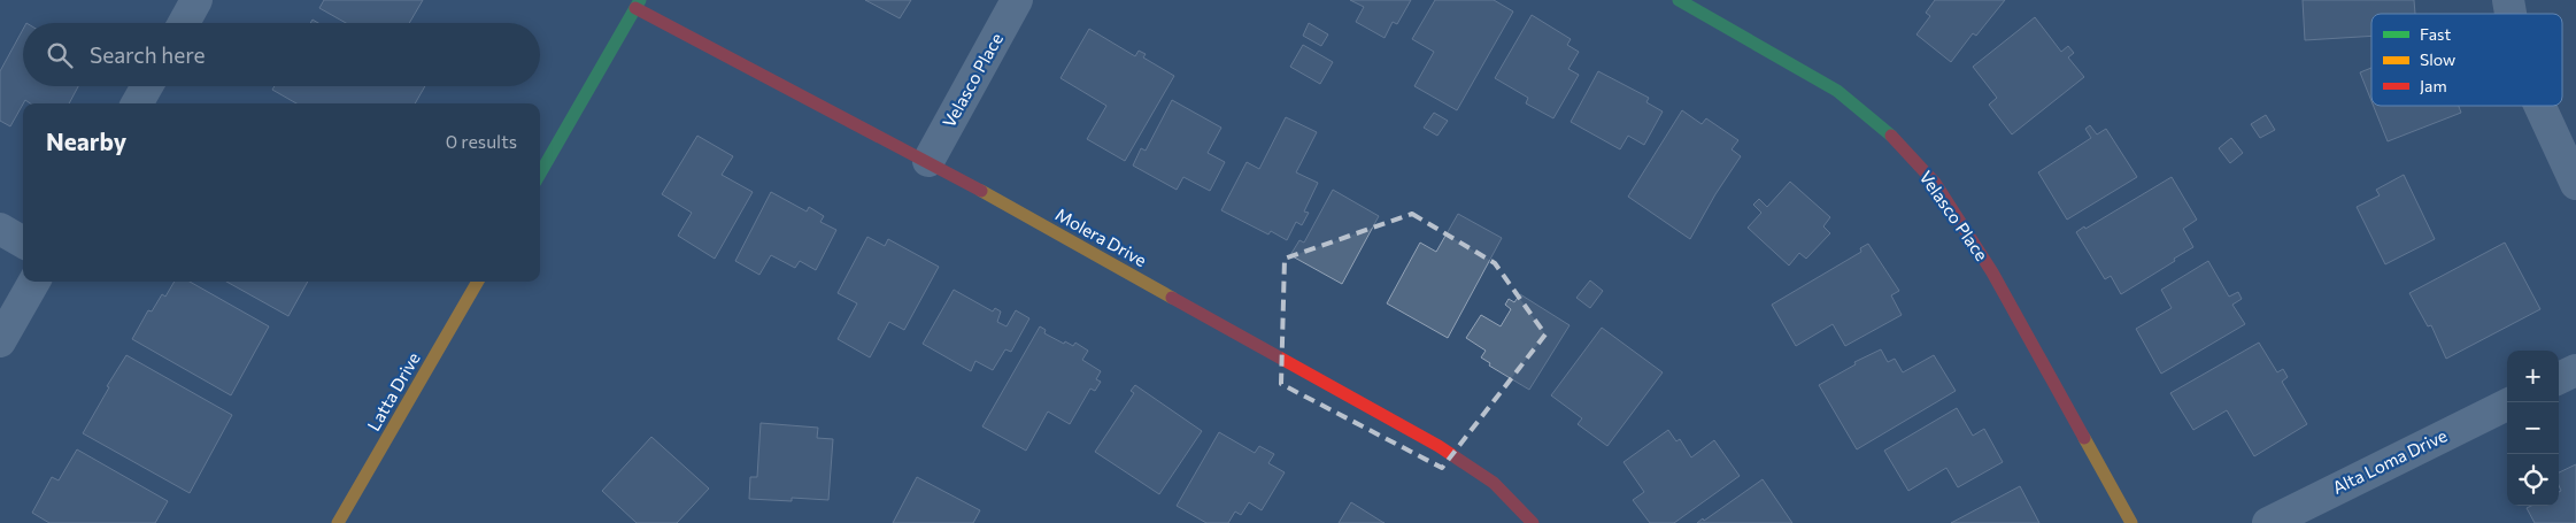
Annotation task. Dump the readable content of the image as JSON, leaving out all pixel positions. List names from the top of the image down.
{
  "streets": {
    "street": [
      "Velasco Place",
      "Molera Drive",
      "Latta Drive",
      "Alta Loma Drive"
    ]
  },
  "crossings": [
    ["Velasco Place", "Molera Drive"]
  ],
  "legend": ["Fast", "Slow", "Jam"],
  "page": {
    "search": "Search here",
    "heading": ["Nearby", "0 results"],
    "map_buttons": ["+", "−"]
  }
}
